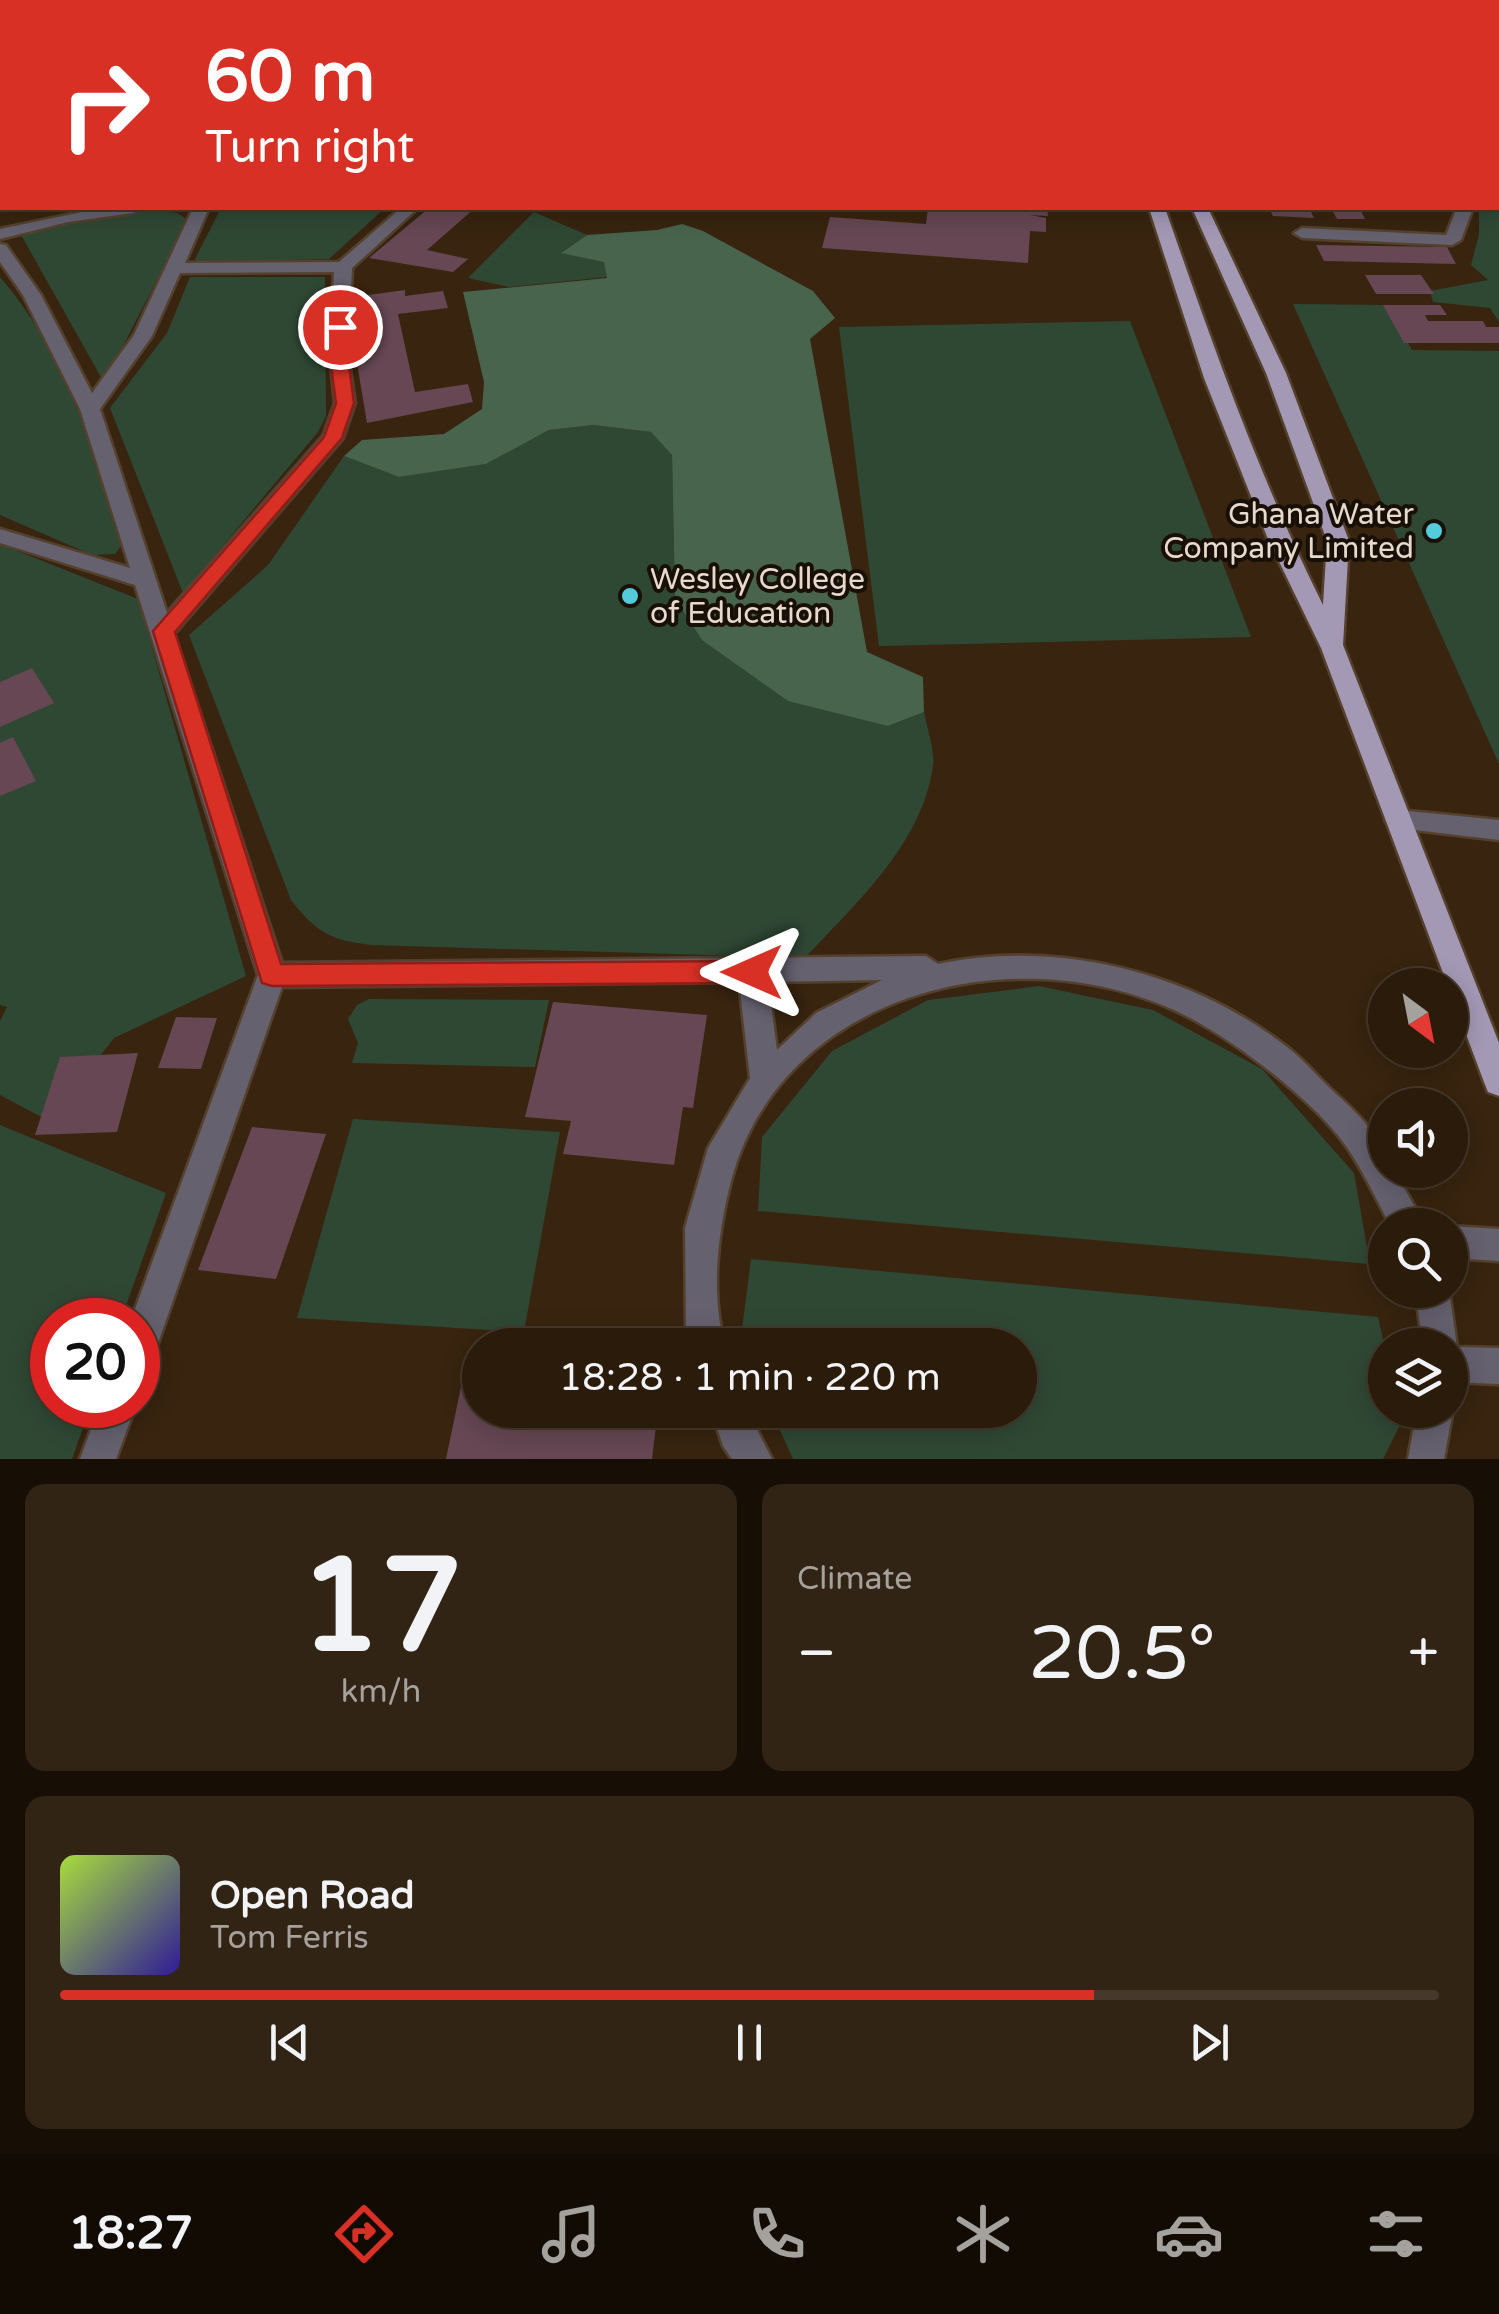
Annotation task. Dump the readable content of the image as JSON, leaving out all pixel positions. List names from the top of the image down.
{
  "places": ["Ghana Water Company Limited", "Wesley College of Education"],
  "north": "bottom right",
  "page": {
    "turn": ["60 m", "Turn right"],
    "limit": "20",
    "trip": "18:28 · 1 min · 220 m",
    "tile": [
      ["17", "km/h"],
      "Climate"
    ],
    "heat": ["−", "20.5°", "+"],
    "song": ["Open Road", "Tom Ferris"],
    "tabs": "18:27"
  }
}
